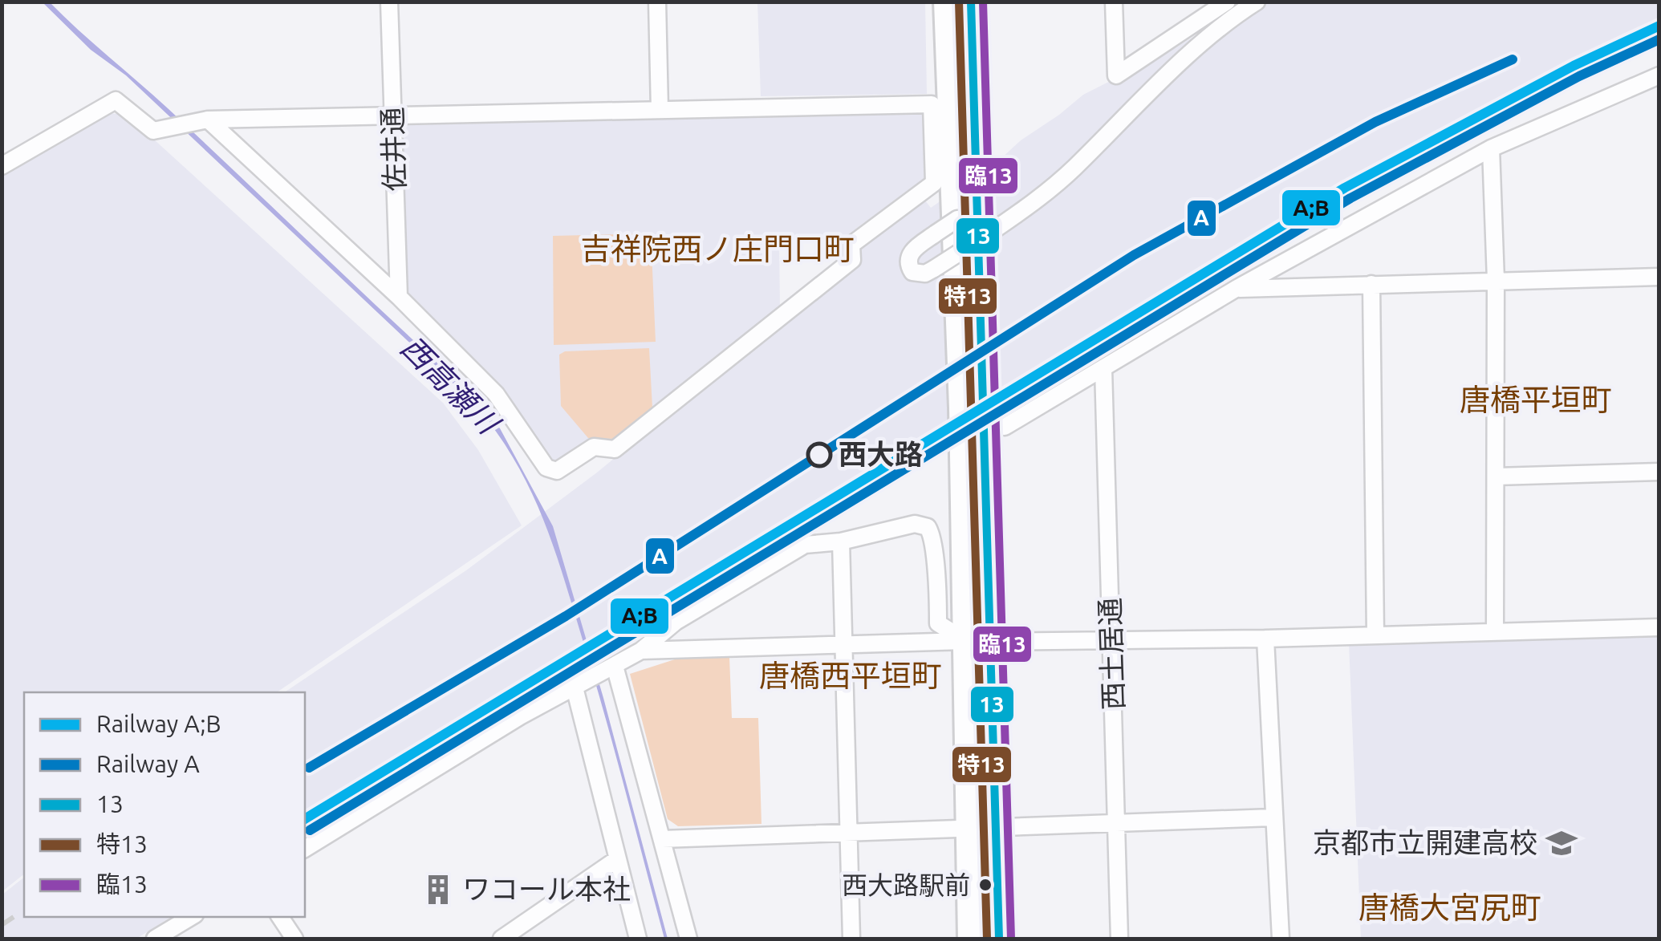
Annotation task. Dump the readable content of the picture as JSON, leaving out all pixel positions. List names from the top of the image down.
{
  "streets": {
    "street": ["佐井通", "西土居通"]
  },
  "districts": [
    "吉祥院西ノ庄門口町",
    "唐橋平垣町",
    "唐橋西平垣町",
    "唐橋大宮尻町"
  ],
  "water": ["西高瀬川"],
  "places": {
    "other": ["西大路", "西大路駅前"],
    "school or university": ["京都市立開建高校"],
    "building": ["ワコール本社"]
  },
  "lines": [
    "transit line 13",
    "transit line 特13",
    "transit line 臨13",
    "rail line A;B",
    "rail line A"
  ],
  "legend": [
    "Railway A;B",
    "Railway A",
    "13",
    "特13",
    "臨13"
  ]
}
